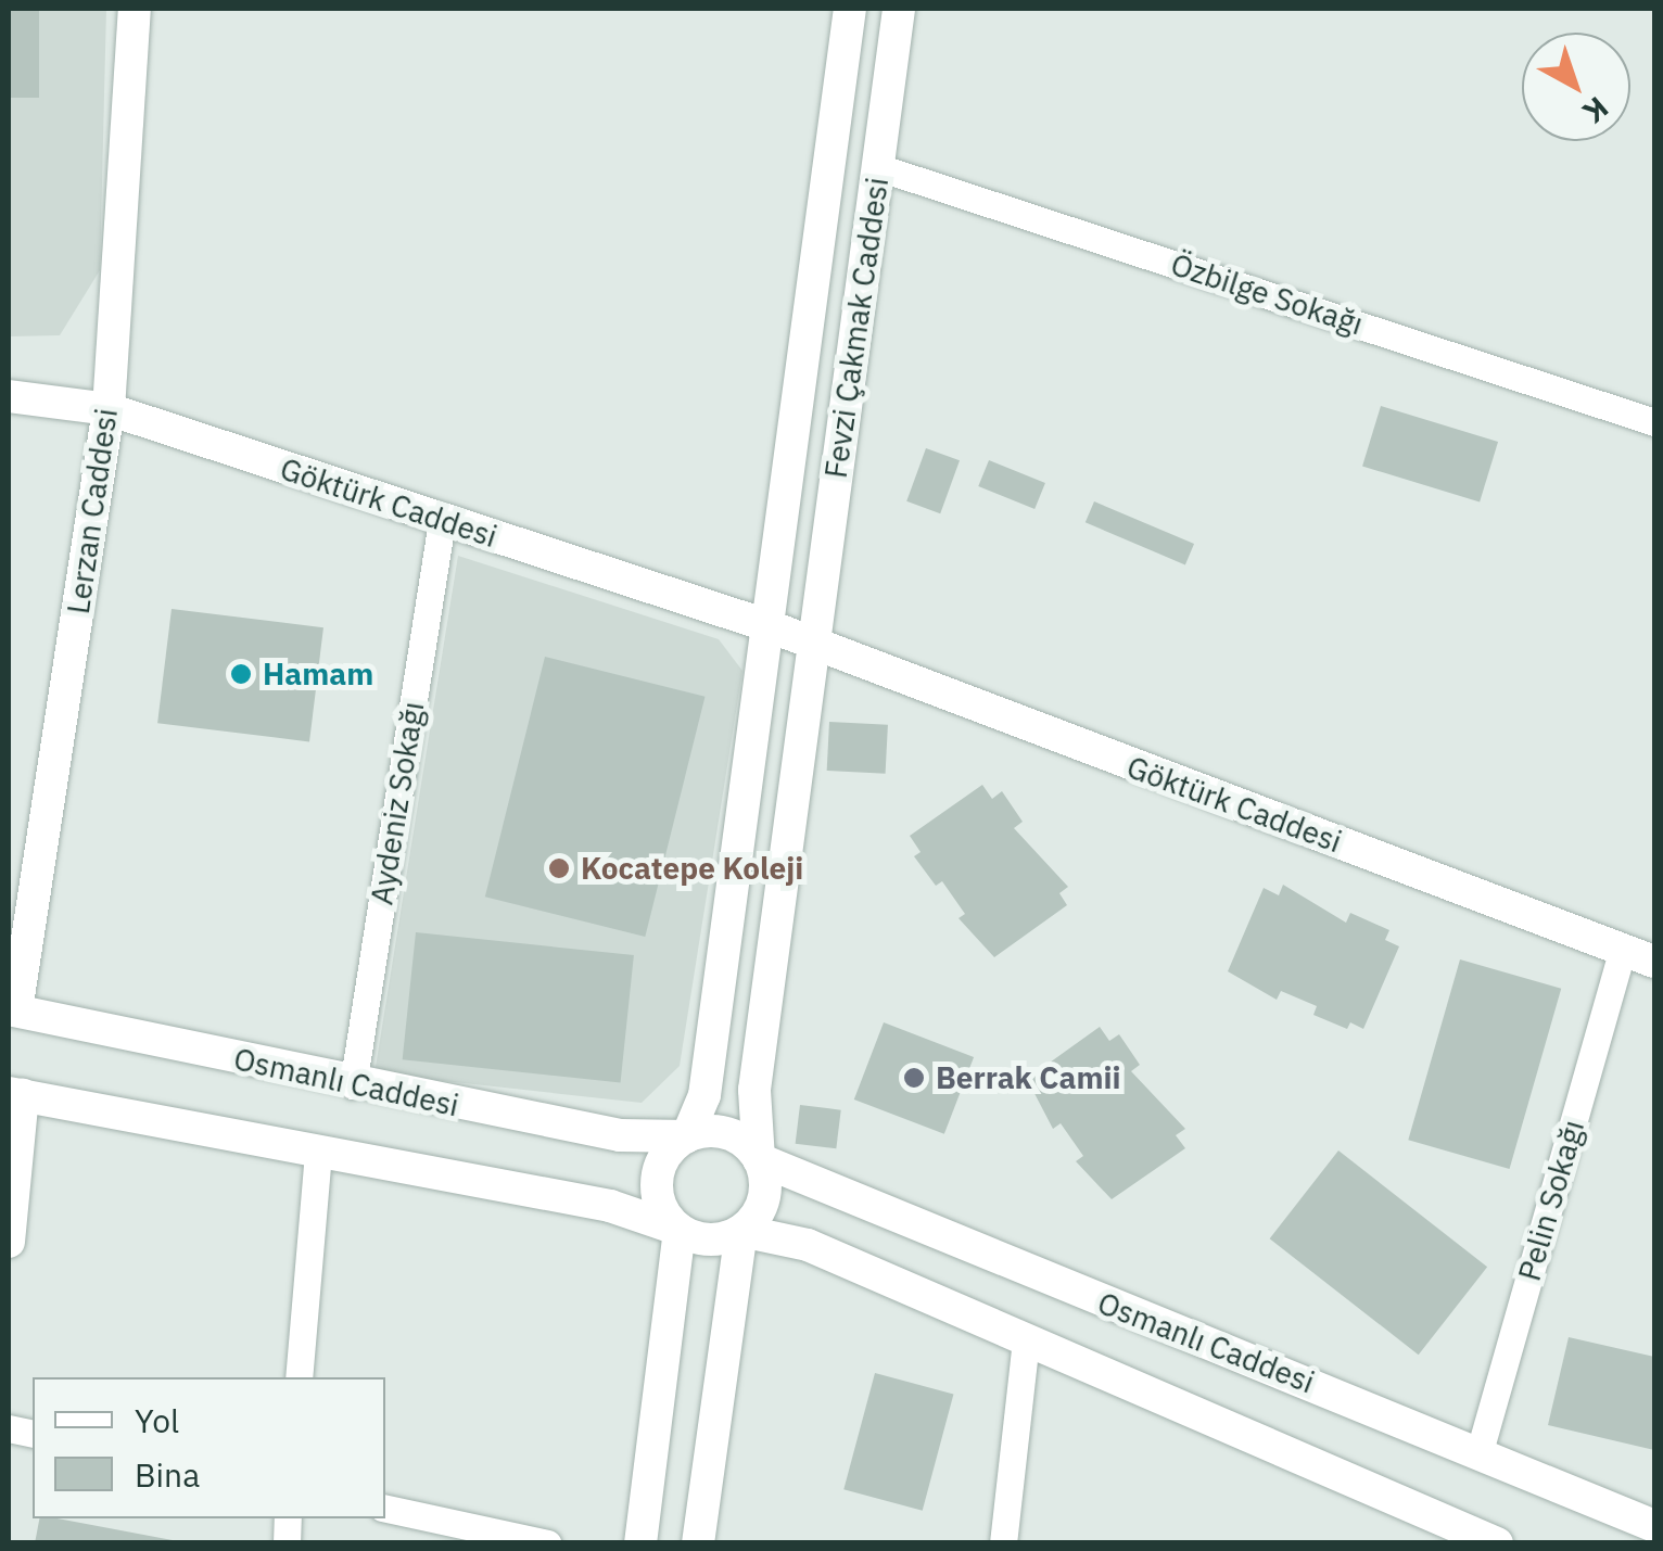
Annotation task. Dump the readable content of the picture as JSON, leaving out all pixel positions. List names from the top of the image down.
{
  "streets": {
    "main road": [
      "Fevzi Çakmak Caddesi",
      "Göktürk Caddesi",
      "Lerzan Caddesi",
      "Osmanlı Caddesi"
    ],
    "street": ["Özbilge Sokağı", "Aydeniz Sokağı", "Pelin Sokağı"]
  },
  "crossings": [
    ["Özbilge Sokağı", "Fevzi Çakmak Caddesi"],
    ["Fevzi Çakmak Caddesi", "Göktürk Caddesi"],
    ["Fevzi Çakmak Caddesi", "Osmanlı Caddesi"],
    ["Göktürk Caddesi", "Lerzan Caddesi"],
    ["Göktürk Caddesi", "Aydeniz Sokağı"],
    ["Göktürk Caddesi", "Pelin Sokağı"],
    ["Lerzan Caddesi", "Osmanlı Caddesi"],
    ["Aydeniz Sokağı", "Osmanlı Caddesi"],
    ["Osmanlı Caddesi", "Pelin Sokağı"]
  ],
  "places": ["Hamam", "Kocatepe Koleji", "Berrak Camii"],
  "legend": ["Yol", "Bina"],
  "north": "bottom right"
}
